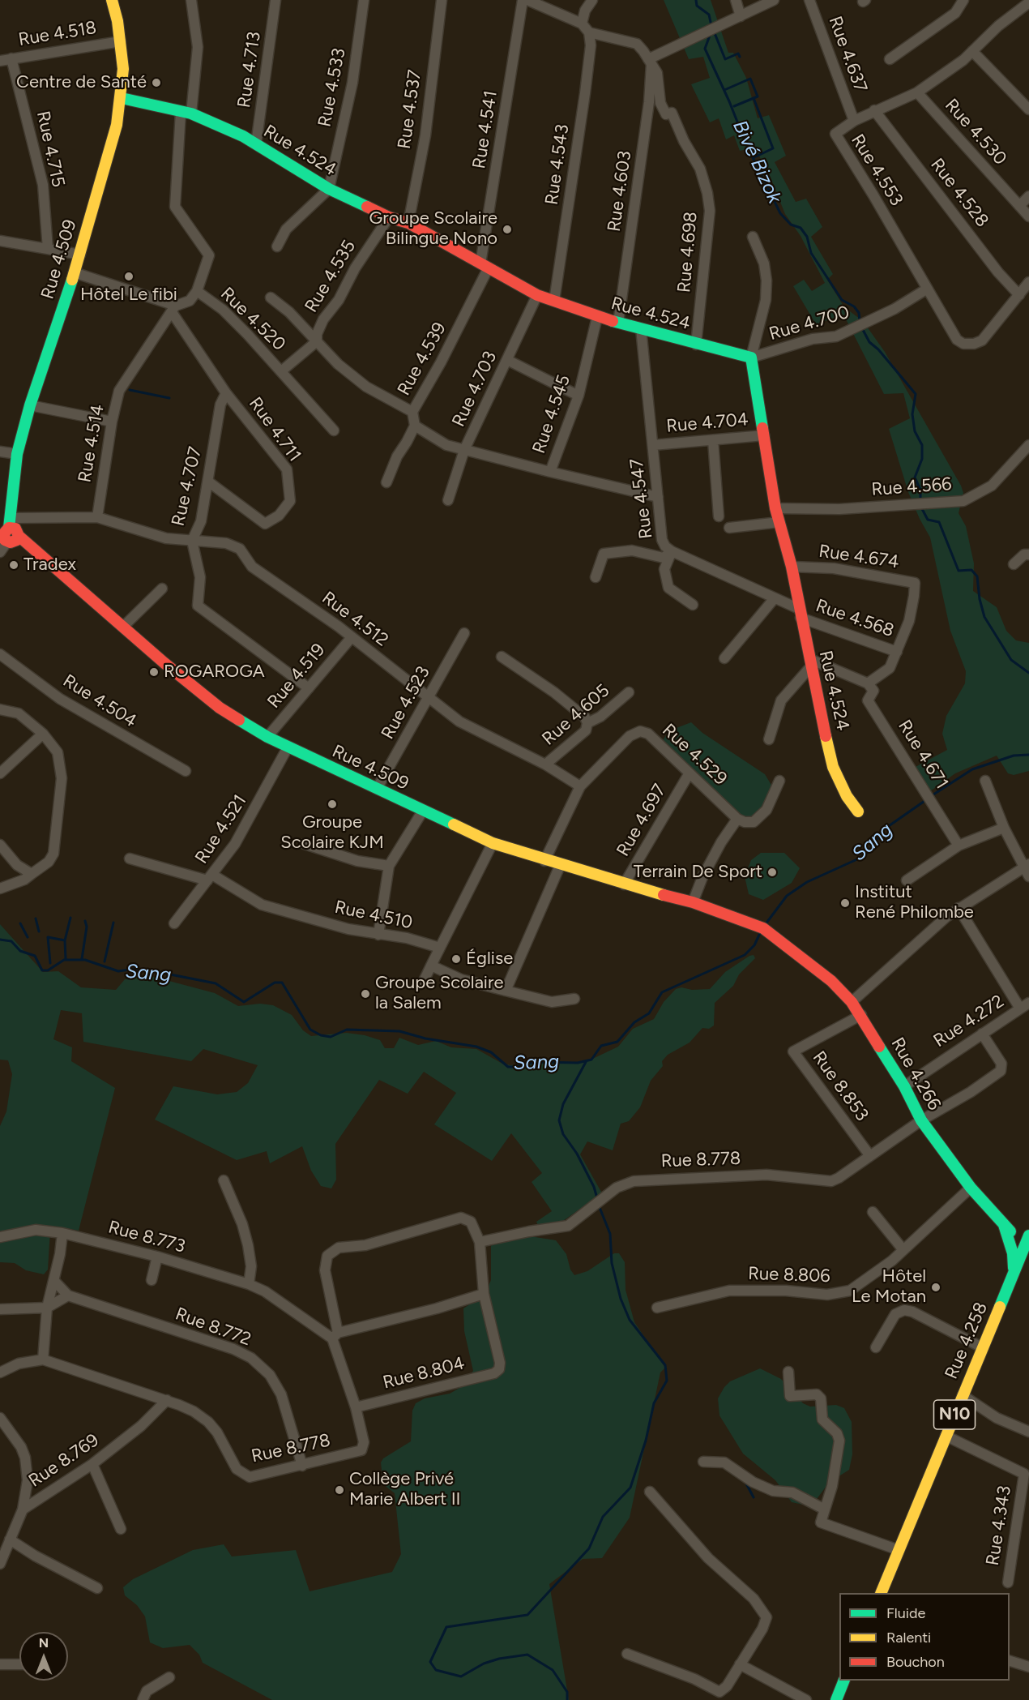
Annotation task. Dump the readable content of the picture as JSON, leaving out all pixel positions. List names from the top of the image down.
{
  "streets": {
    "main road": [
      "Rue 4.524",
      "Rue 4.509",
      "Rue 4.266",
      "Rue 4.258",
      "N10"
    ],
    "street": [
      "Rue 4.518",
      "Rue 4.637",
      "Rue 4.713",
      "Rue 4.533",
      "Rue 4.537",
      "Rue 4.541",
      "Rue 4.530",
      "Rue 4.715",
      "Rue 4.543",
      "Rue 4.553",
      "Rue 4.603",
      "Rue 4.528",
      "Rue 4.698",
      "Rue 4.535",
      "Rue 4.520",
      "Rue 4.700",
      "Rue 4.539",
      "Rue 4.703",
      "Rue 4.545",
      "Rue 4.704",
      "Rue 4.711",
      "Rue 4.514",
      "Rue 4.707",
      "Rue 4.566",
      "Rue 4.547",
      "Rue 4.674",
      "Rue 4.568",
      "Rue 4.512",
      "Rue 4.519",
      "Rue 4.504",
      "Rue 4.523",
      "Rue 4.605",
      "Rue 4.529",
      "Rue 4.671",
      "Rue 4.697",
      "Rue 4.521",
      "Rue 4.510",
      "Rue 4.272",
      "Rue 8.853",
      "Rue 8.778",
      "Rue 8.773",
      "Rue 8.806",
      "Rue 8.772",
      "Rue 8.804",
      "Rue 8.769",
      "Rue 4.343"
    ]
  },
  "crossings": [
    ["Rue 4.518", "Rue 4.715"],
    ["Rue 4.518", "Rue 4.509"],
    ["Rue 4.637", "Rue 4.553"],
    ["Rue 4.713", "Rue 4.524"],
    ["Rue 4.533", "Rue 4.524"],
    ["Rue 4.537", "Rue 4.524"],
    ["Rue 4.541", "Rue 4.524"],
    ["Rue 4.541", "Rue 4.539"],
    ["Rue 4.530", "Rue 4.553"],
    ["Rue 4.524", "Rue 4.543"],
    ["Rue 4.524", "Rue 4.603"],
    ["Rue 4.524", "Rue 4.698"],
    ["Rue 4.524", "Rue 4.509"],
    ["Rue 4.524", "Rue 4.535"],
    ["Rue 4.524", "Rue 4.700"],
    ["Rue 4.524", "Rue 4.539"],
    ["Rue 4.524", "Rue 4.703"],
    ["Rue 4.524", "Rue 4.545"],
    ["Rue 4.524", "Rue 4.704"],
    ["Rue 4.524", "Rue 4.566"],
    ["Rue 4.524", "Rue 4.547"],
    ["Rue 4.524", "Rue 4.674"],
    ["Rue 4.524", "Rue 4.568"],
    ["Rue 4.543", "Rue 4.698"],
    ["Rue 4.553", "Rue 4.528"],
    ["Rue 4.553", "Rue 4.700"],
    ["Rue 4.603", "Rue 4.698"],
    ["Rue 4.509", "Rue 4.519"],
    ["Rue 4.509", "Rue 4.523"],
    ["Rue 4.509", "Rue 4.529"],
    ["Rue 4.509", "Rue 4.697"],
    ["Rue 4.509", "Rue 4.521"],
    ["Rue 4.509", "Rue 4.266"],
    ["Rue 4.535", "Rue 4.520"],
    ["Rue 4.535", "Rue 4.539"],
    ["Rue 4.520", "Rue 4.514"],
    ["Rue 4.545", "Rue 4.547"],
    ["Rue 4.704", "Rue 4.547"],
    ["Rue 4.711", "Rue 4.707"],
    ["Rue 4.514", "Rue 4.512"],
    ["Rue 4.707", "Rue 4.512"],
    ["Rue 4.707", "Rue 4.519"],
    ["Rue 4.547", "Rue 4.568"],
    ["Rue 4.674", "Rue 4.568"],
    ["Rue 4.674", "Rue 4.671"],
    ["Rue 4.512", "Rue 4.519"],
    ["Rue 4.512", "Rue 4.523"],
    ["Rue 4.512", "Rue 4.605"],
    ["Rue 4.512", "Rue 4.529"],
    ["Rue 4.529", "Rue 4.697"],
    ["Rue 4.521", "Rue 4.510"],
    ["Rue 4.272", "Rue 4.266"],
    ["Rue 4.272", "Rue 8.778"],
    ["Rue 4.266", "Rue 8.853"],
    ["Rue 4.266", "Rue 8.778"],
    ["Rue 4.266", "Rue 8.806"],
    ["Rue 4.266", "Rue 4.258"],
    ["Rue 8.853", "Rue 8.778"],
    ["Rue 8.778", "Rue 8.773"],
    ["Rue 8.778", "Rue 8.772"],
    ["Rue 8.778", "Rue 8.804"],
    ["Rue 8.778", "Rue 8.769"],
    ["Rue 4.258", "Rue 4.343"]
  ],
  "water": ["Bivé Bizok", "Sang"],
  "places": [
    "Centre de Santé",
    "Groupe Scolaire Bilingue Nono",
    "Hôtel Le fibi",
    "Tradex",
    "ROGAROGA",
    "Groupe Scolaire KJM",
    "Terrain De Sport",
    "Institut René Philombe",
    "Église",
    "Groupe Scolaire la Salem",
    "Hôtel Le Motan",
    "Collège Privé Marie Albert II"
  ],
  "legend": ["Fluide", "Ralenti", "Bouchon"],
  "north": "top"
}
